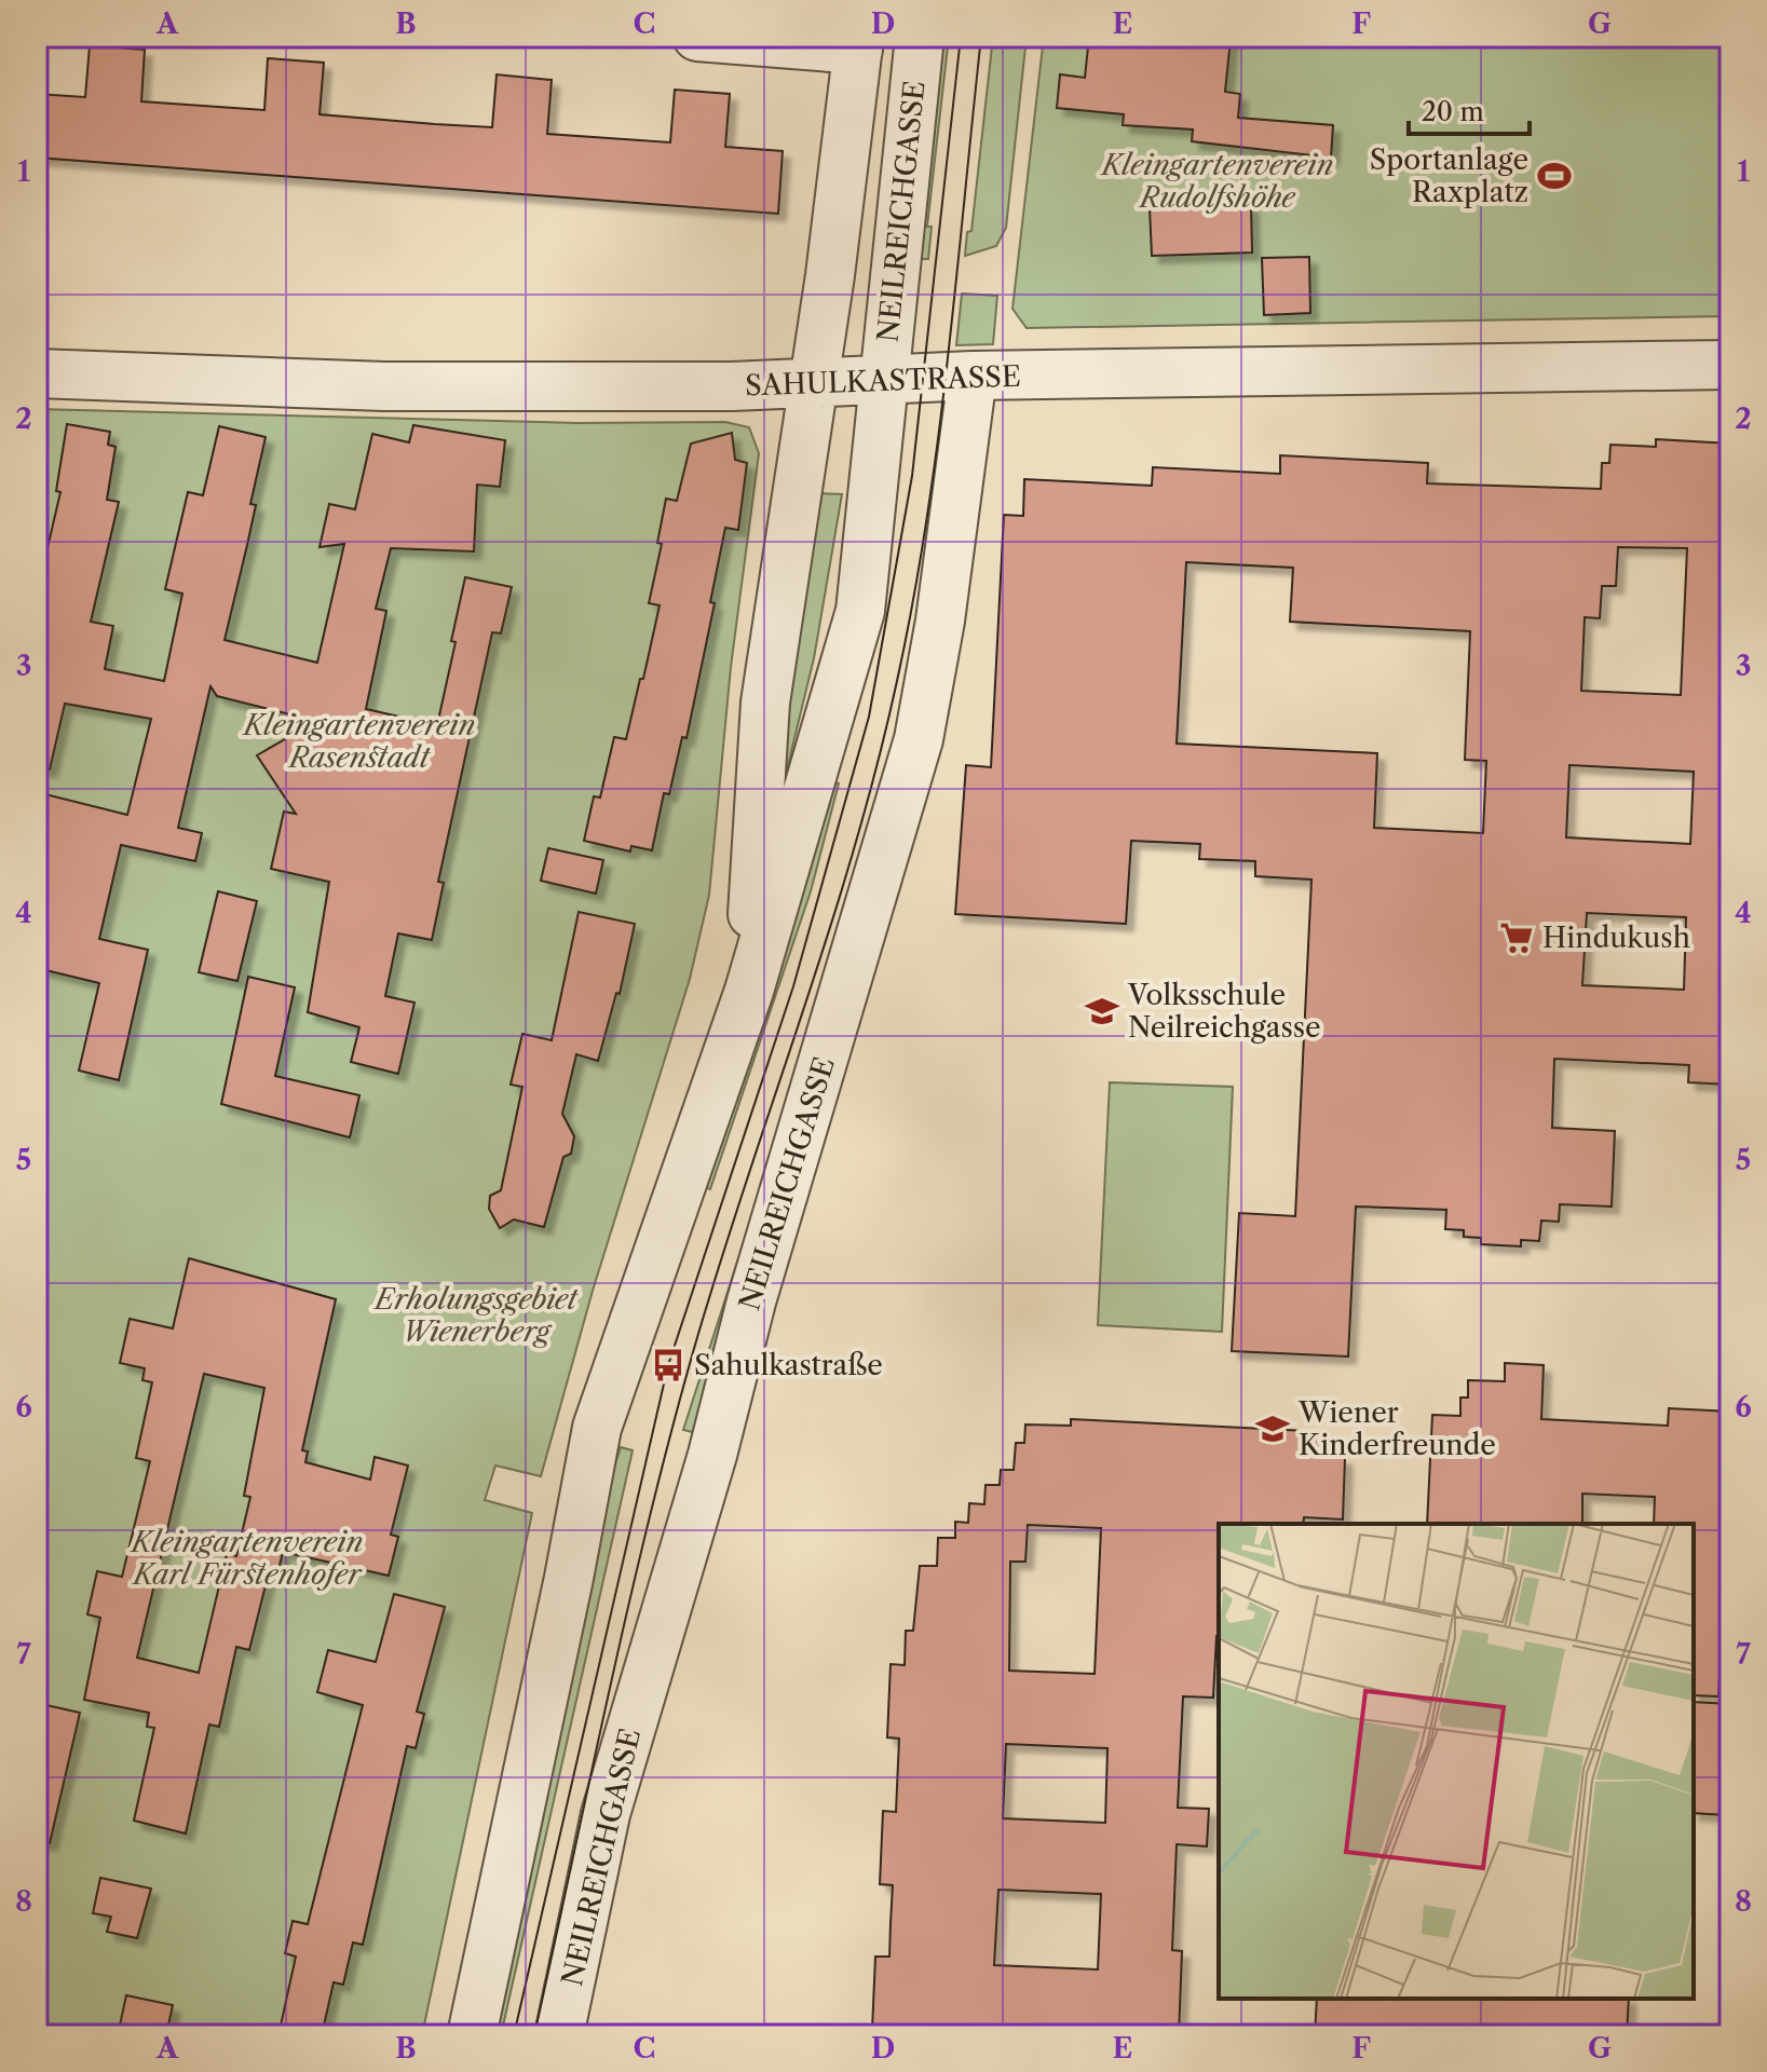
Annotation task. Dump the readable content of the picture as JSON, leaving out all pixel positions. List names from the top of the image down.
{
  "streets": {
    "street": ["NEILREICHGASSE", "SAHULKASTRASSE"]
  },
  "crossings": [
    ["NEILREICHGASSE", "SAHULKASTRASSE"]
  ],
  "parks": [
    "Kleingartenverein Rudolfshöhe",
    "Kleingartenverein Rasenstadt",
    "Erholungsgebiet Wienerberg",
    "Kleingartenverein Karl Fürstenhofer"
  ],
  "places": {
    "sports": ["Sportanlage Raxplatz"],
    "supermarket": ["Hindukush"],
    "school or university": ["Volksschule Neilreichgasse", "Wiener Kinderfreunde"],
    "bus stop": ["Sahulkastraße"]
  },
  "scale_bar": "20 m",
  "grid": {
    "columns": [
      "A",
      "B",
      "C",
      "D",
      "E",
      "F",
      "G"
    ],
    "rows": [
      "1",
      "2",
      "3",
      "4",
      "5",
      "6",
      "7",
      "8"
    ]
  }
}
